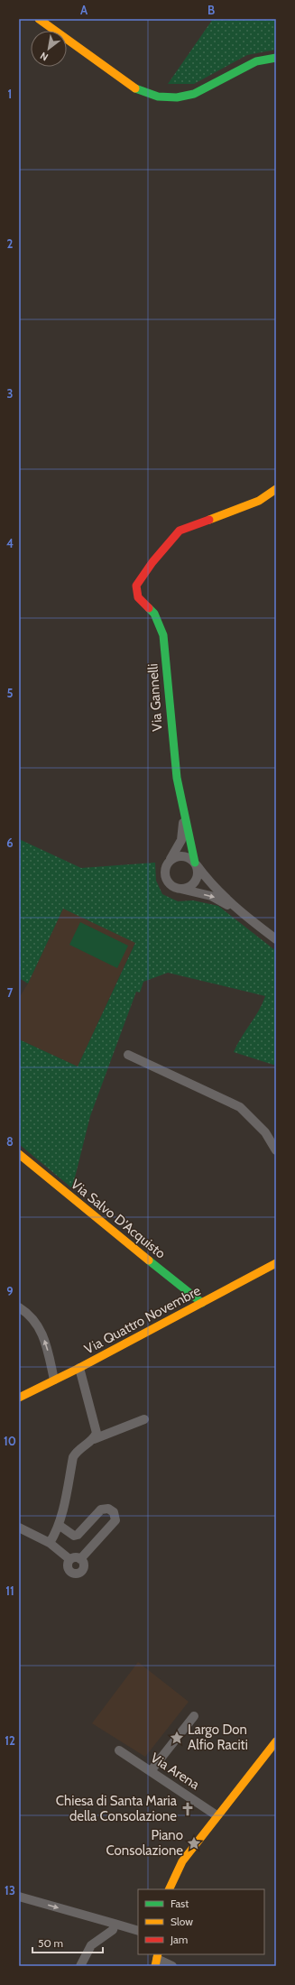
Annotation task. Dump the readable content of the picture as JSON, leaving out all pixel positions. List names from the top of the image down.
{
  "streets": {
    "street": [
      "Via Gannelli",
      "Via Salvo D'Acquisto",
      "Via Quattro Novembre",
      "Via Arena"
    ]
  },
  "crossings": [
    ["Via Salvo D'Acquisto", "Via Quattro Novembre"]
  ],
  "places": {
    "place": ["Largo Don Alfio Raciti", "Piano Consolazione"],
    "church": ["Chiesa di Santa Maria della Consolazione"]
  },
  "legend": ["Fast", "Slow", "Jam"],
  "scale_bar": "50 m",
  "north": "bottom left",
  "grid": {
    "columns": ["A", "B"],
    "rows": [
      "1",
      "2",
      "3",
      "4",
      "5",
      "6",
      "7",
      "8",
      "9",
      "10",
      "11",
      "12",
      "13"
    ]
  }
}
